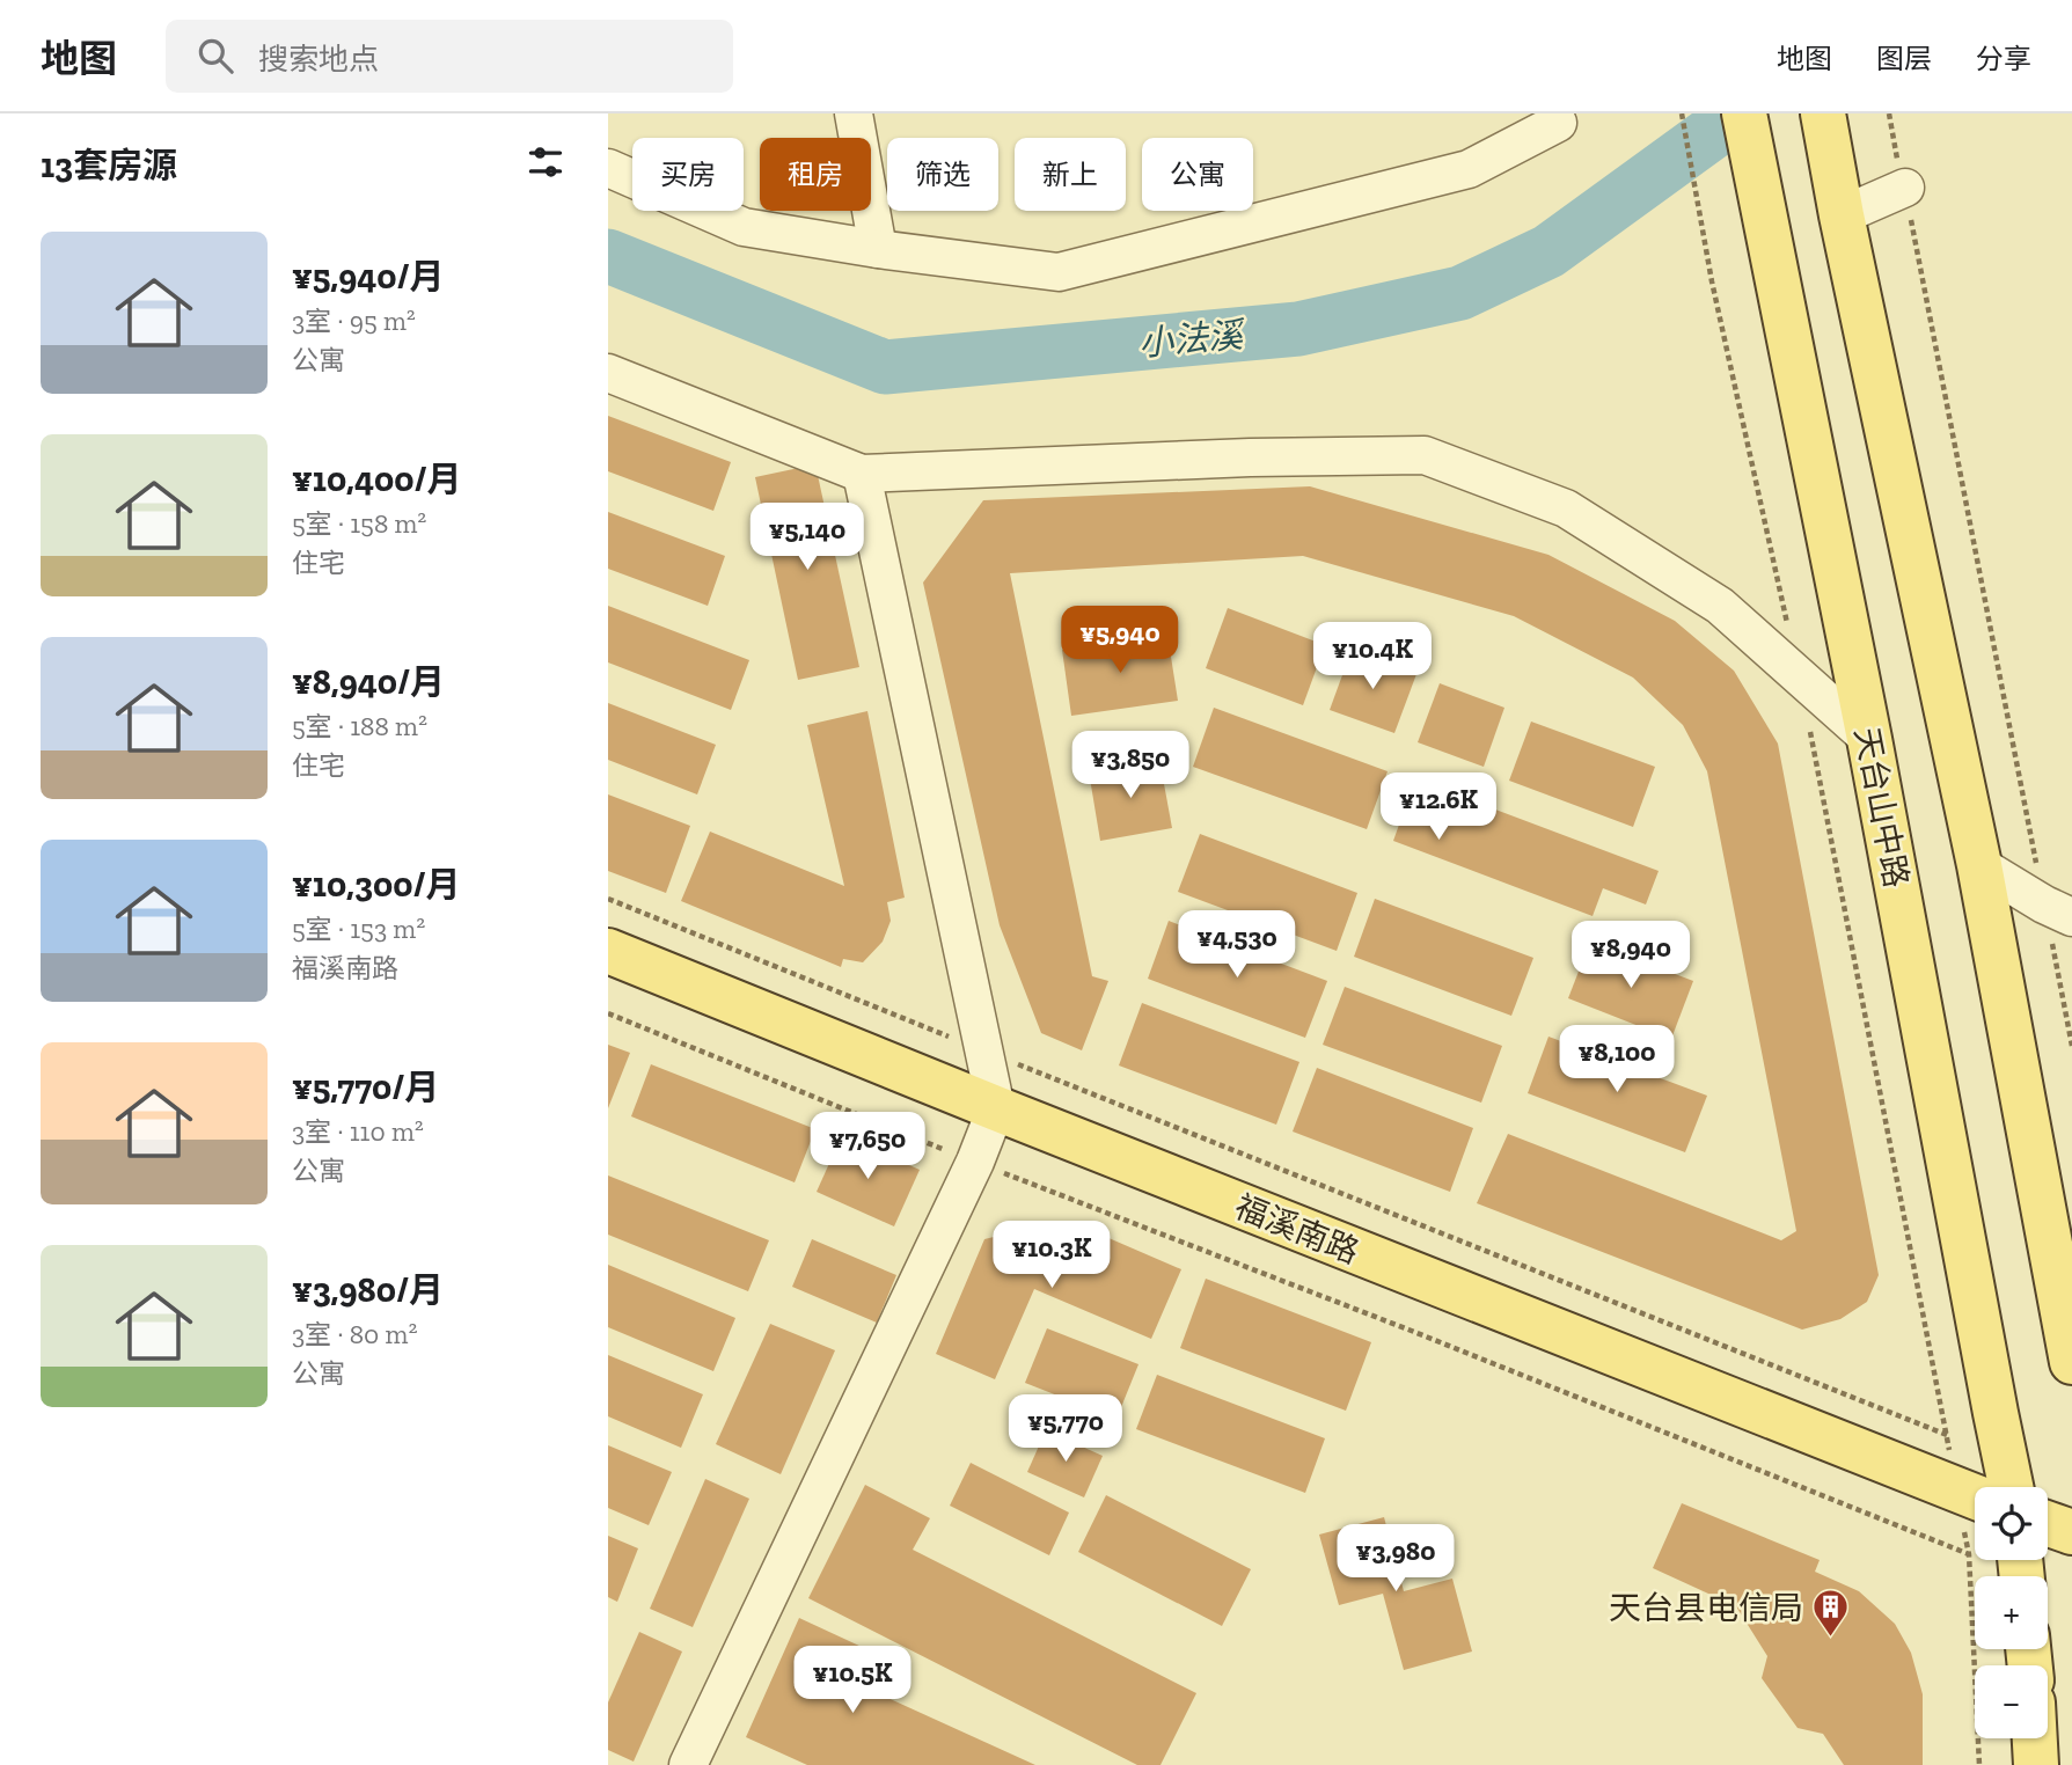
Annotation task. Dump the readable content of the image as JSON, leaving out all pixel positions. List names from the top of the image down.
{
  "streets": {
    "main road": ["天台山中路", "福溪南路"]
  },
  "water": ["小法溪"],
  "places": {
    "building": ["天台县电信局"]
  },
  "page": {
    "header": "地图",
    "search": "搜索地点",
    "nav": ["地图", "图层", "分享"],
    "heading": "13套房源",
    "chip": [
      "买房",
      "租房",
      "筛选",
      "新上",
      "公寓"
    ],
    "list": [
      {
        "name": "¥5,940/月",
        "note": "3室 · 95 m² · 公寓"
      },
      {
        "name": "¥10,400/月",
        "note": "5室 · 158 m² · 住宅"
      },
      {
        "name": "¥8,940/月",
        "note": "5室 · 188 m² · 住宅"
      },
      {
        "name": "¥10,300/月",
        "note": "5室 · 153 m² · 福溪南路"
      },
      {
        "name": "¥5,770/月",
        "note": "3室 · 110 m² · 公寓"
      },
      {
        "name": "¥3,980/月",
        "note": "3室 · 80 m² · 公寓"
      }
    ],
    "price": [
      "¥5,140",
      "¥5,940",
      "¥10.4K",
      "¥3,850",
      "¥12.6K",
      "¥4,530",
      "¥8,940",
      "¥8,100",
      "¥7,650",
      "¥10.3K",
      "¥5,770",
      "¥3,980",
      "¥10.5K"
    ],
    "map_buttons": ["+", "−"]
  }
}
